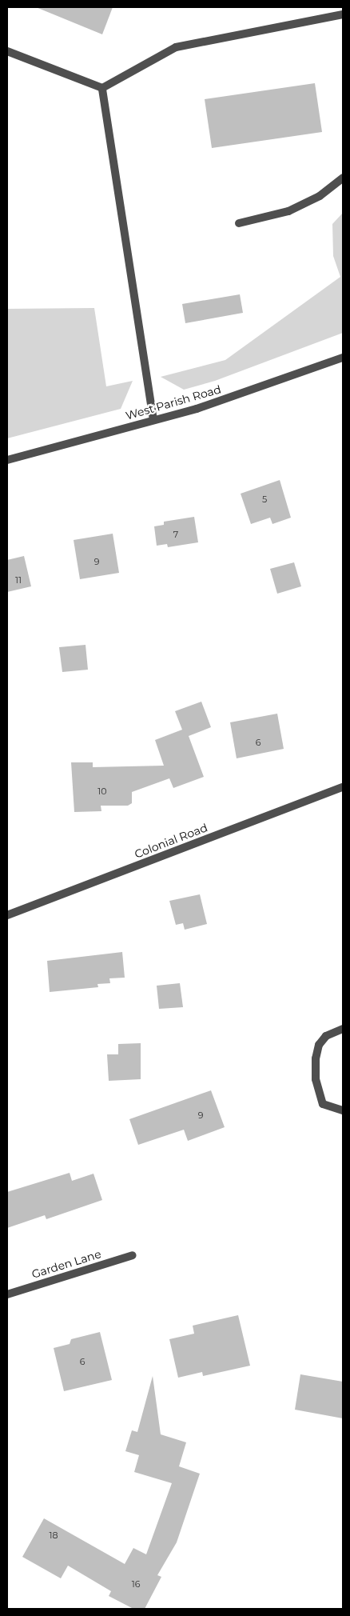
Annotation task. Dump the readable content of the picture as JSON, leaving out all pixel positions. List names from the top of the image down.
{
  "streets": {
    "street": ["West Parish Road", "Colonial Road", "Garden Lane"]
  },
  "house_numbers": [
    "5",
    "7",
    "9",
    "11",
    "6",
    "10",
    "9",
    "6",
    "18",
    "16"
  ]
}
